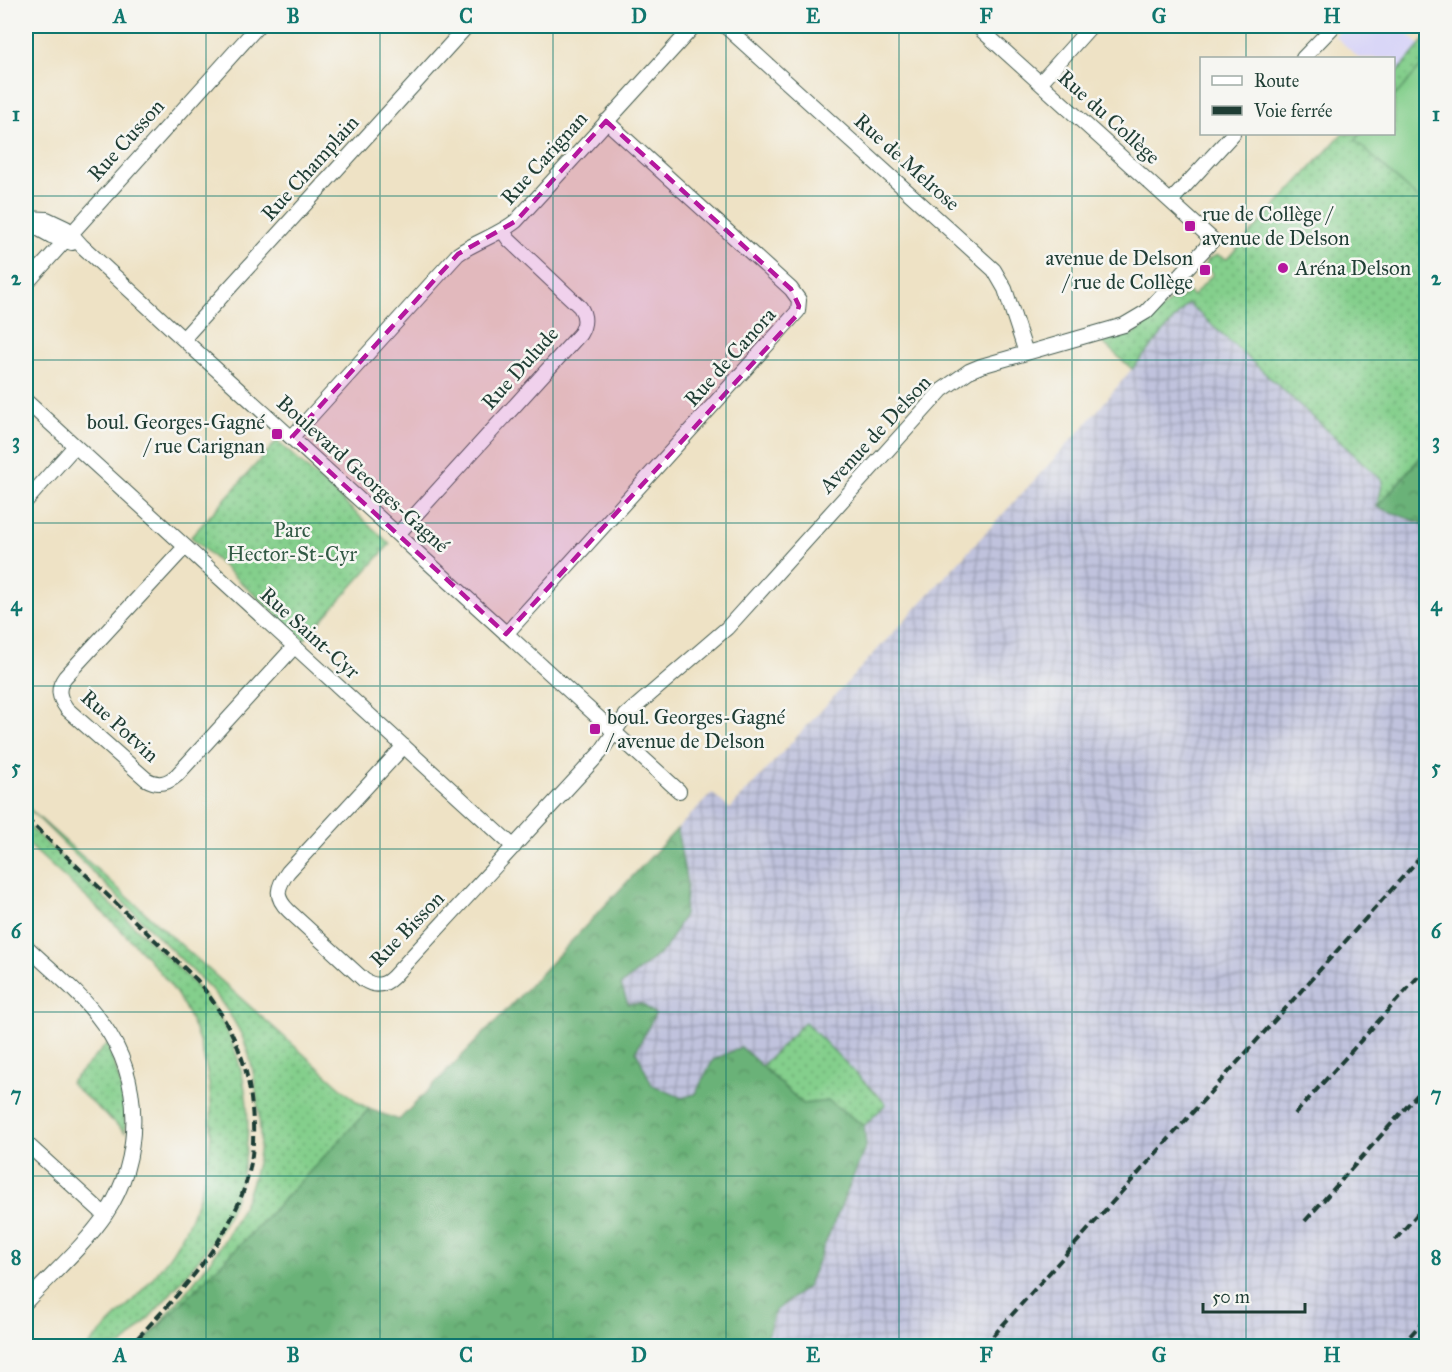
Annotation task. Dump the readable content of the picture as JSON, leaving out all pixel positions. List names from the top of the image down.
{
  "streets": {
    "street": [
      "Rue du Collège",
      "Rue Cusson",
      "Rue Carignan",
      "Rue de Melrose",
      "Rue Champlain",
      "Rue de Canora",
      "Rue Dulude",
      "Avenue de Delson",
      "Boulevard Georges-Gagné",
      "Rue Saint-Cyr",
      "Rue Potvin",
      "Rue Bisson"
    ]
  },
  "crossings": [
    ["Rue du Collège", "Avenue de Delson"],
    ["Rue Cusson", "Boulevard Georges-Gagné"],
    ["Rue Carignan", "Rue de Canora"],
    ["Rue Carignan", "Rue Dulude"],
    ["Rue Carignan", "Boulevard Georges-Gagné"],
    ["Rue de Melrose", "Avenue de Delson"],
    ["Rue Champlain", "Boulevard Georges-Gagné"],
    ["Rue de Canora", "Boulevard Georges-Gagné"],
    ["Rue Dulude", "Boulevard Georges-Gagné"],
    ["Avenue de Delson", "Boulevard Georges-Gagné"],
    ["Avenue de Delson", "Rue Bisson"],
    ["Boulevard Georges-Gagné", "Rue Bisson"],
    ["Rue Saint-Cyr", "Rue Potvin"],
    ["Rue Saint-Cyr", "Rue Bisson"]
  ],
  "parks": ["Parc Hector-St-Cyr"],
  "places": {
    "transit": [
      "rue de Collège / avenue de Delson",
      "avenue de Delson / rue de Collège",
      "boul. Georges-Gagné / rue Carignan",
      "boul. Georges-Gagné / avenue de Delson"
    ],
    "other": ["Aréna Delson"]
  },
  "legend": ["Route", "Voie ferrée"],
  "scale_bar": "50 m",
  "grid": {
    "columns": [
      "A",
      "B",
      "C",
      "D",
      "E",
      "F",
      "G",
      "H"
    ],
    "rows": [
      "1",
      "2",
      "3",
      "4",
      "5",
      "6",
      "7",
      "8"
    ]
  }
}
